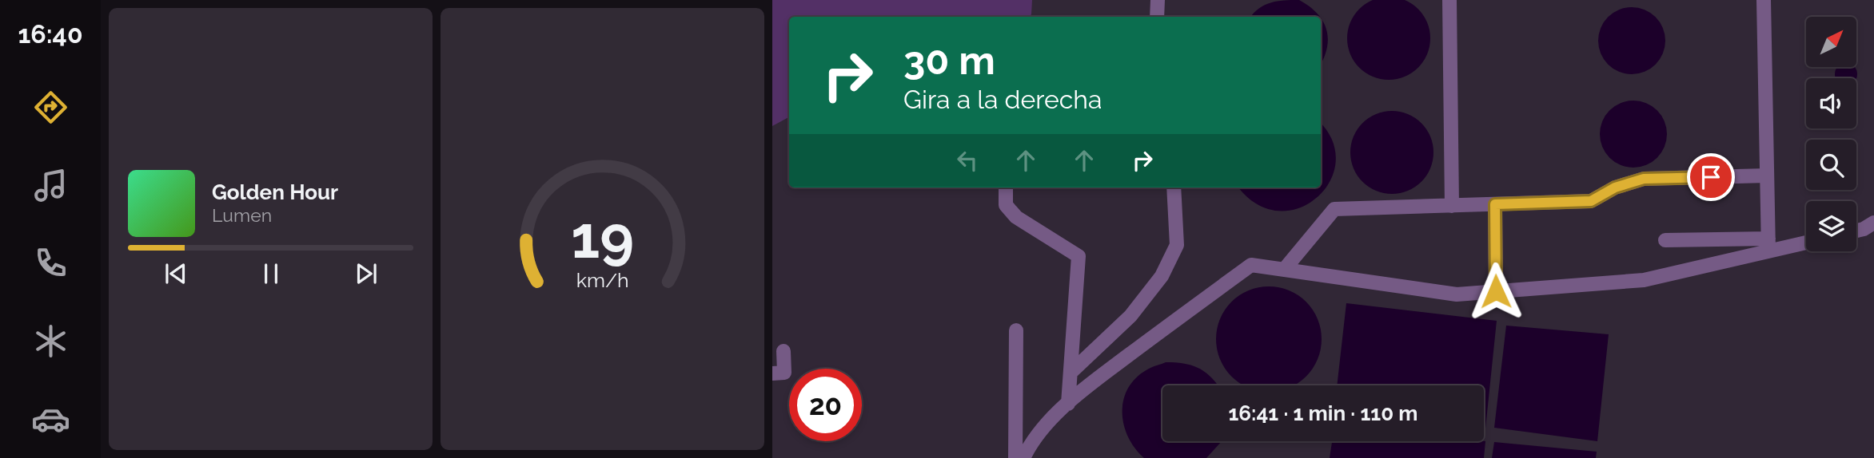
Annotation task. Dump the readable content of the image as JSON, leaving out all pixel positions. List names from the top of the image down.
{
  "north": "top right",
  "page": {
    "tabs": "16:40",
    "turn": ["30 m", "Gira a la derecha"],
    "song": ["Golden Hour", "Lumen"],
    "limit": "20",
    "trip": "16:41 · 1 min · 110 m",
    "gauge": ["19", "km/h"]
  }
}
